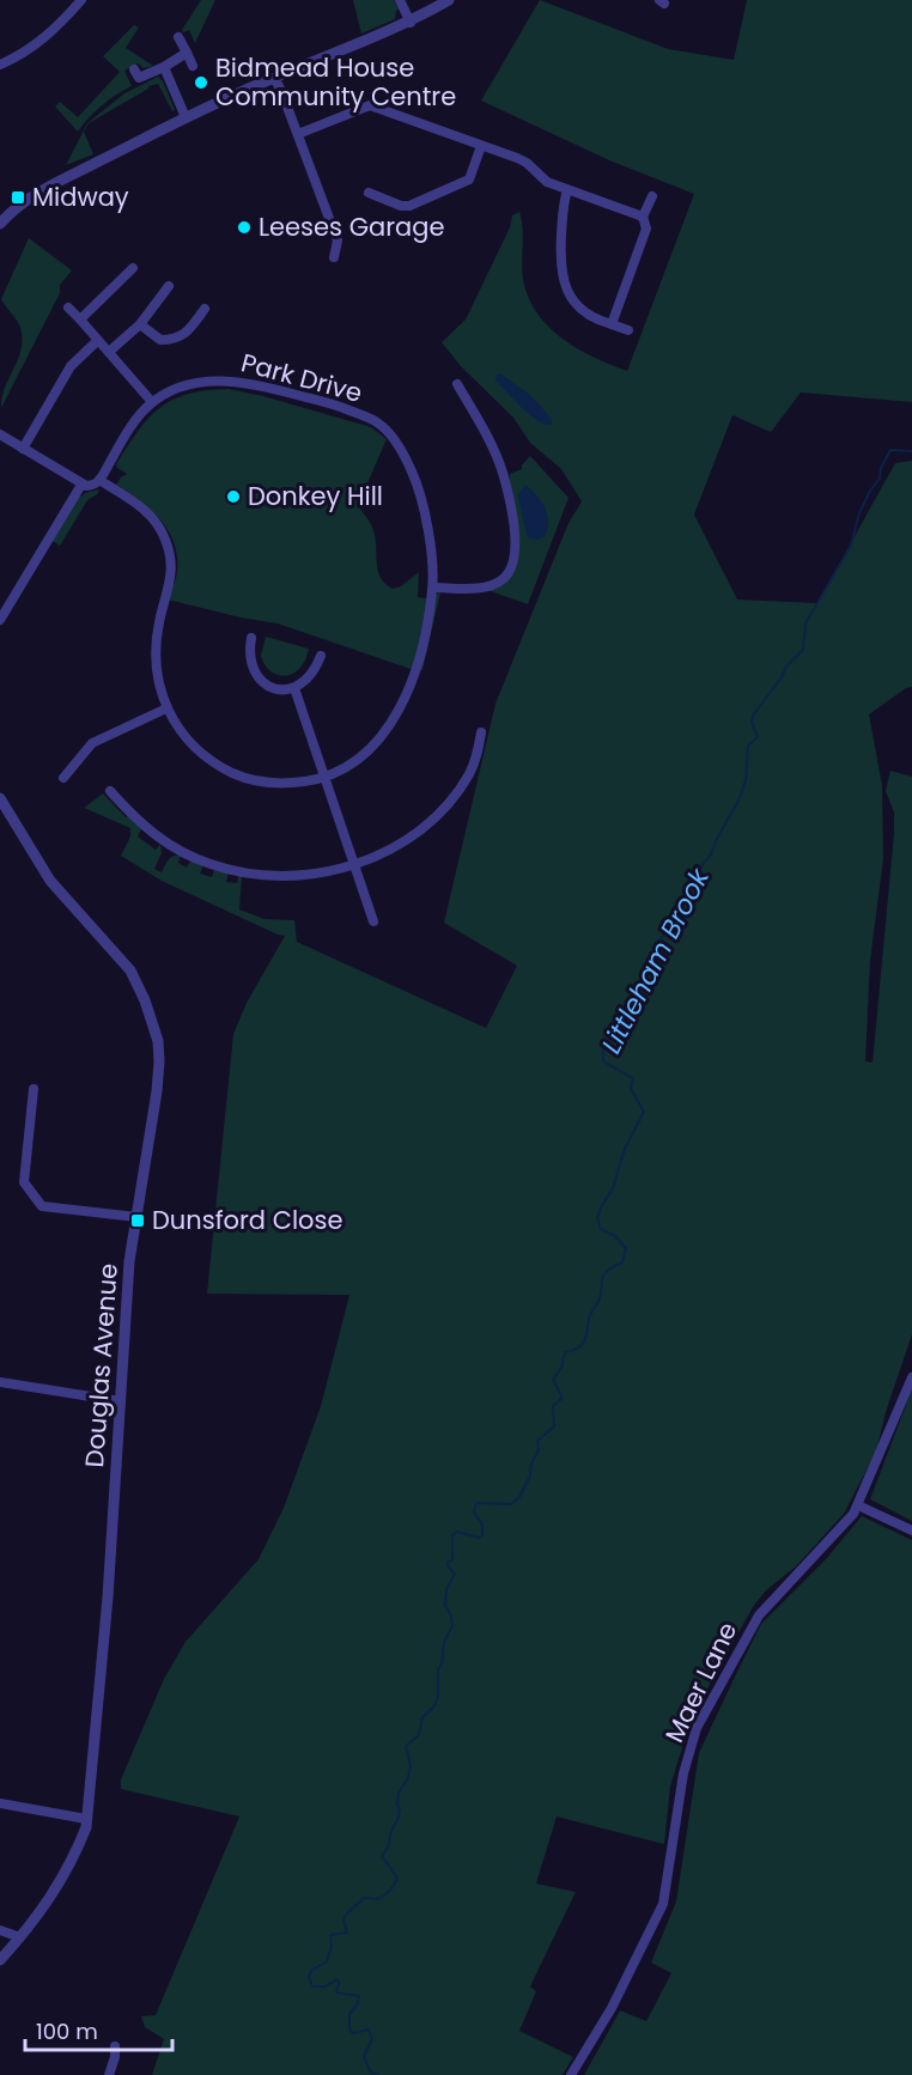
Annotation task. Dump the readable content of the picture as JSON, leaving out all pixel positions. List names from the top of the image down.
{
  "streets": {
    "street": ["Park Drive", "Douglas Avenue", "Maer Lane"]
  },
  "water": ["Littleham Brook"],
  "places": {
    "other": ["Bidmead House Community Centre", "Leeses Garage", "Donkey Hill"],
    "transit": ["Midway", "Dunsford Close"]
  },
  "scale_bar": "100 m"
}
